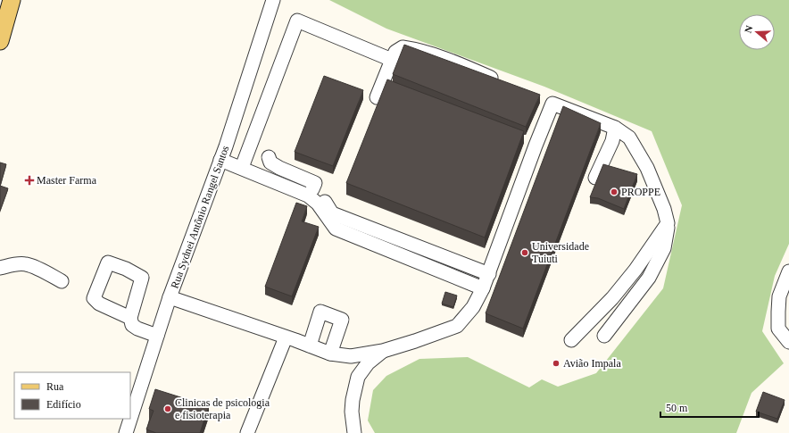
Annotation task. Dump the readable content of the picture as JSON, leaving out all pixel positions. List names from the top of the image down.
{
  "streets": {
    "street": ["Rua Sydnei Antônio Rangel Santos"]
  },
  "places": {
    "health": ["Master Farma"],
    "other": [
      "PROPPE",
      "Universidade Tuiuti",
      "Avião Impala",
      "Clinicas de psicologia e fisioterapia"
    ]
  },
  "legend": ["Rua", "Edifício"],
  "scale_bar": "50 m",
  "north": "left"
}
